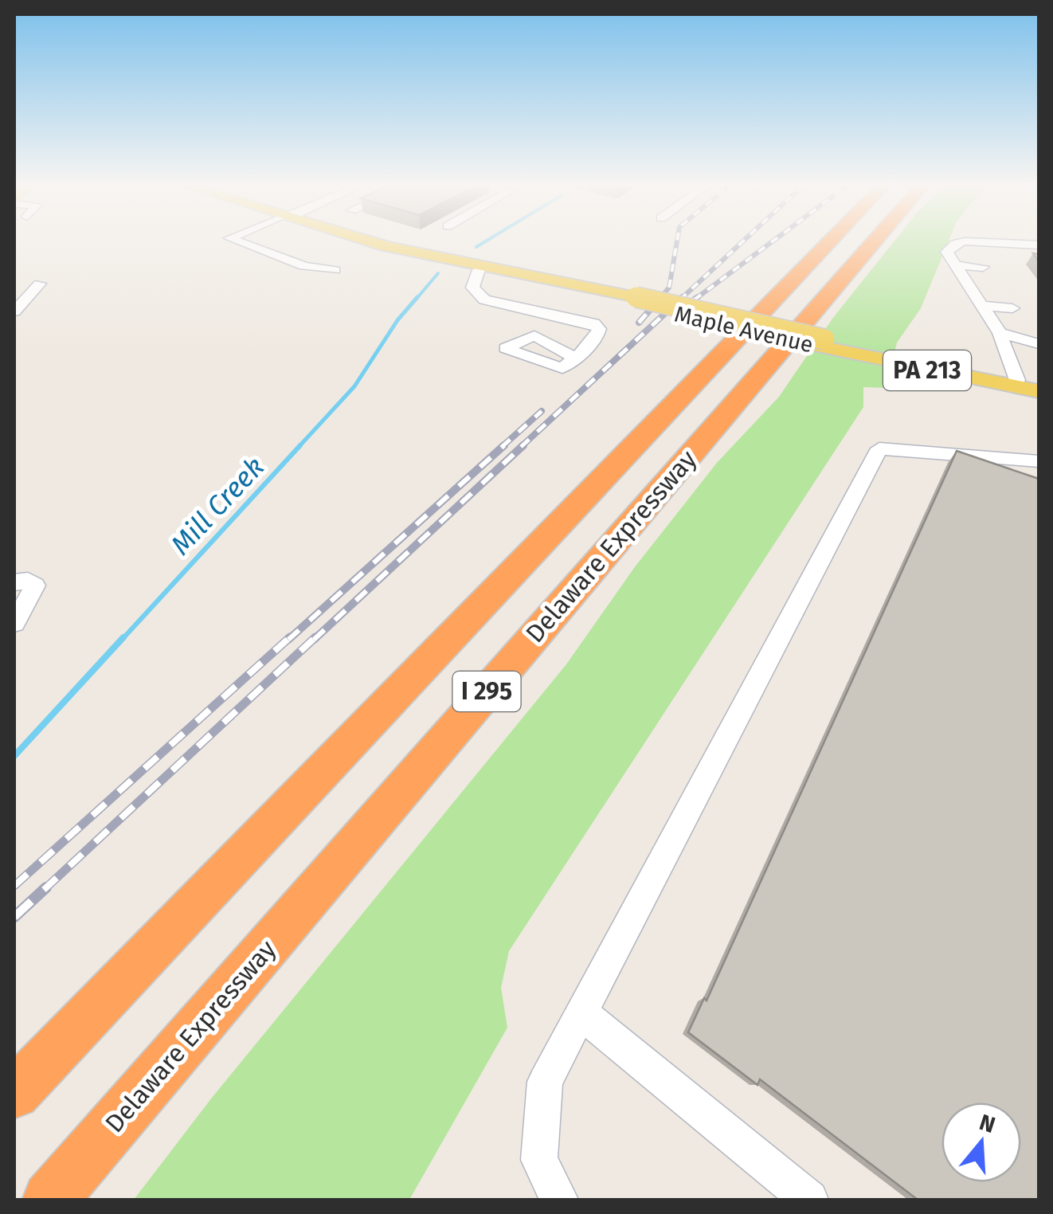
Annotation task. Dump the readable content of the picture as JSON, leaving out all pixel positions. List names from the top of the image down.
{
  "streets": {
    "highway": ["Delaware Expressway", "I 295"],
    "main road": ["Maple Avenue", "PA 213"]
  },
  "water": ["Mill Creek"],
  "north": "top"
}
